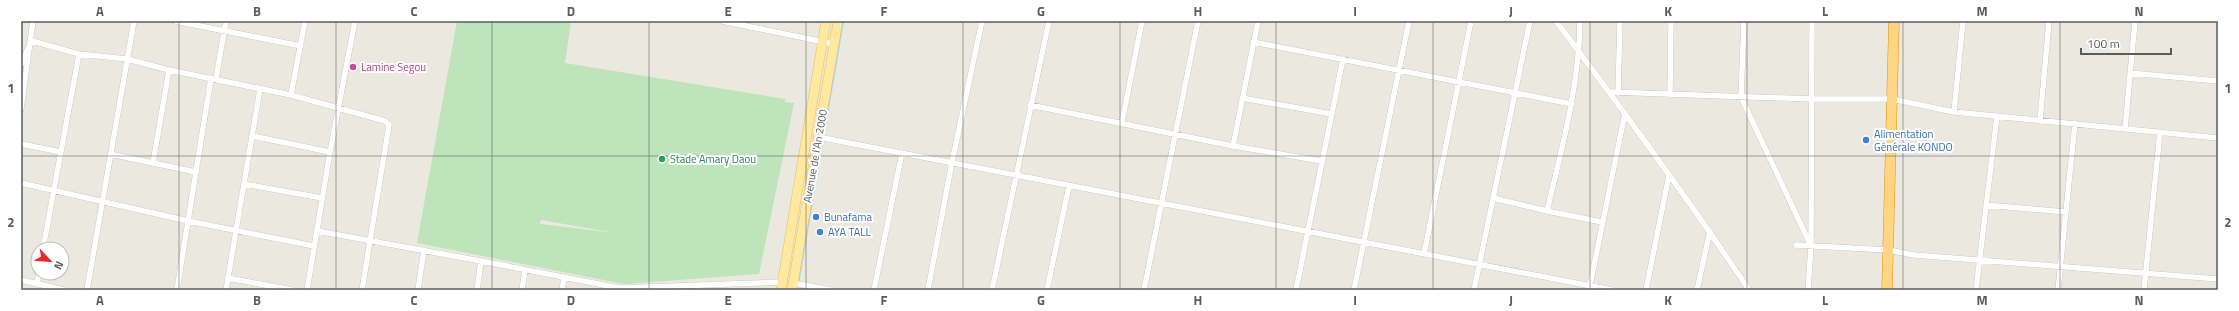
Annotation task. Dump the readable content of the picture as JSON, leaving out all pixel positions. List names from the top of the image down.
{
  "streets": {
    "main road": ["Avenue de l'An 2000"]
  },
  "places": [
    "Lamine Segou",
    "Alimentation Générale KONDO",
    "Stade Amary Daou",
    "Bunafama",
    "AYA TALL"
  ],
  "scale_bar": "100 m",
  "north": "bottom right",
  "grid": {
    "columns": [
      "A",
      "B",
      "C",
      "D",
      "E",
      "F",
      "G",
      "H",
      "I",
      "J",
      "K",
      "L",
      "M",
      "N"
    ],
    "rows": ["1", "2"]
  }
}
